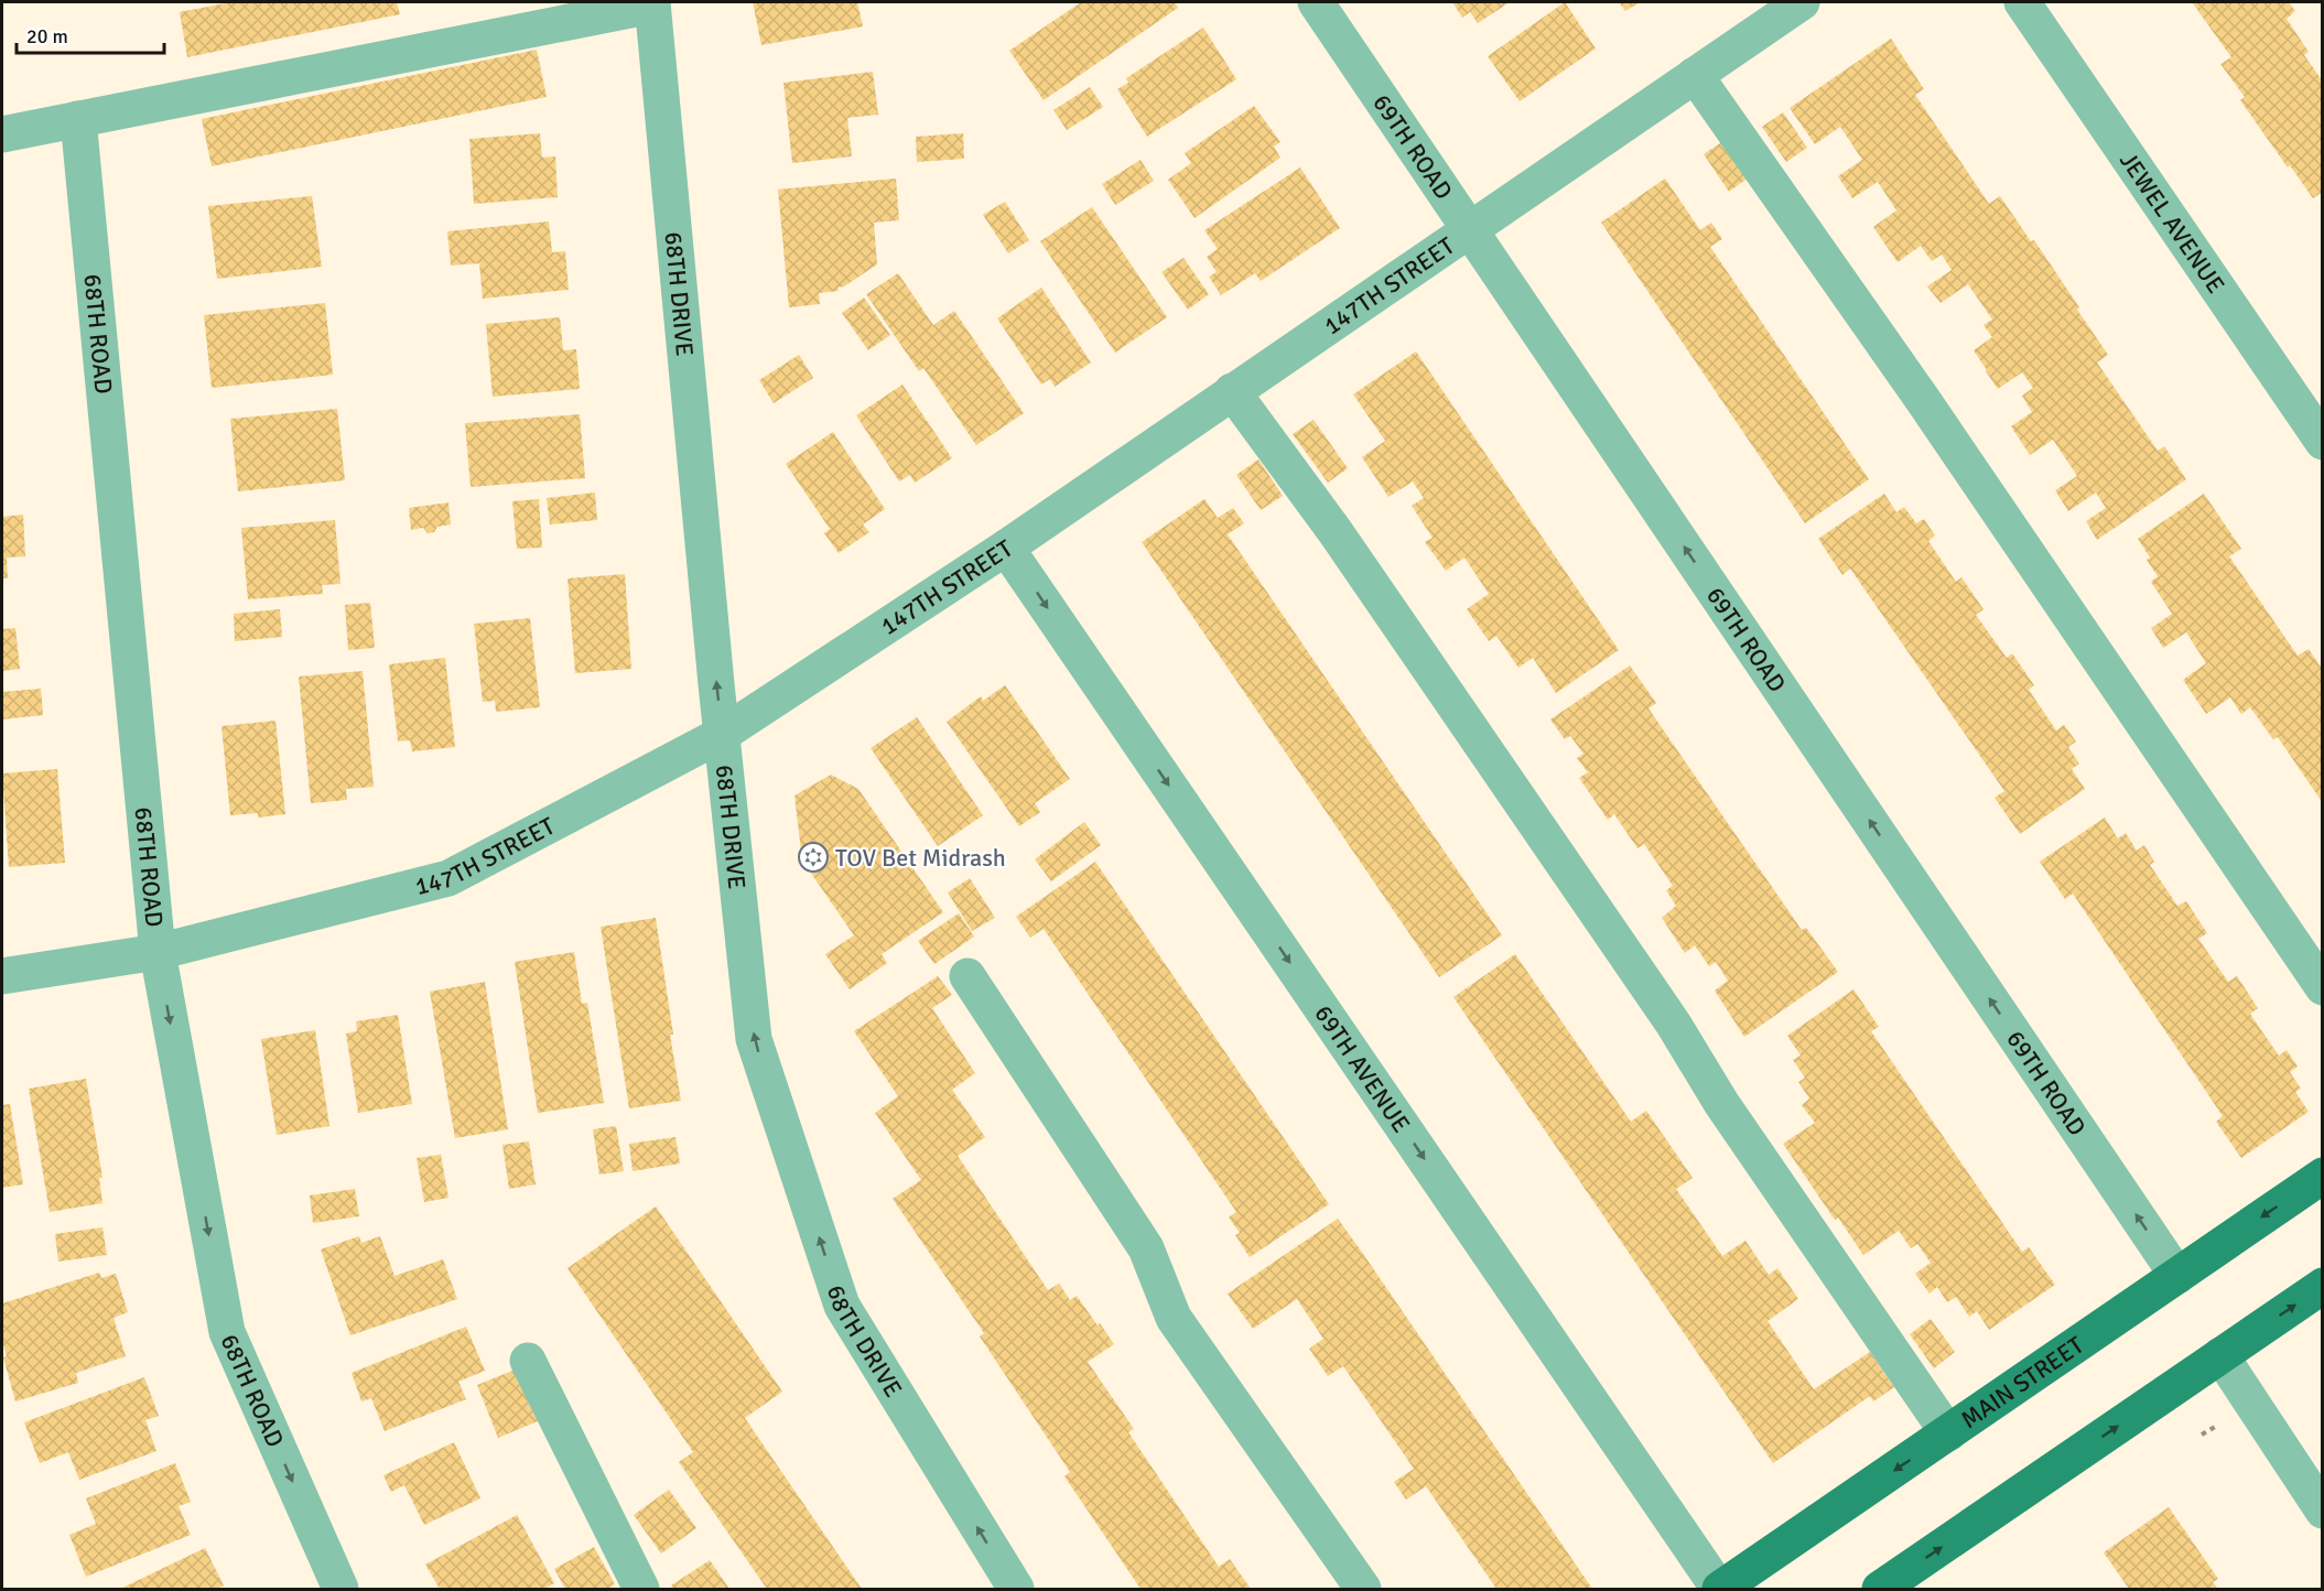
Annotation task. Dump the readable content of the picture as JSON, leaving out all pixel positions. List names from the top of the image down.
{
  "streets": {
    "main road": ["MAIN STREET"],
    "street": [
      "69TH ROAD",
      "JEWEL AVENUE",
      "147TH STREET",
      "68TH DRIVE",
      "68TH ROAD",
      "69TH AVENUE"
    ]
  },
  "crossings": [
    ["69TH ROAD", "147TH STREET"],
    ["69TH ROAD", "MAIN STREET"],
    ["147TH STREET", "68TH DRIVE"],
    ["147TH STREET", "68TH ROAD"],
    ["147TH STREET", "69TH AVENUE"],
    ["69TH AVENUE", "MAIN STREET"]
  ],
  "one_way": ["68TH ROAD"],
  "places": {
    "synagogue": ["TOV Bet Midrash"]
  },
  "scale_bar": "20 m"
}
